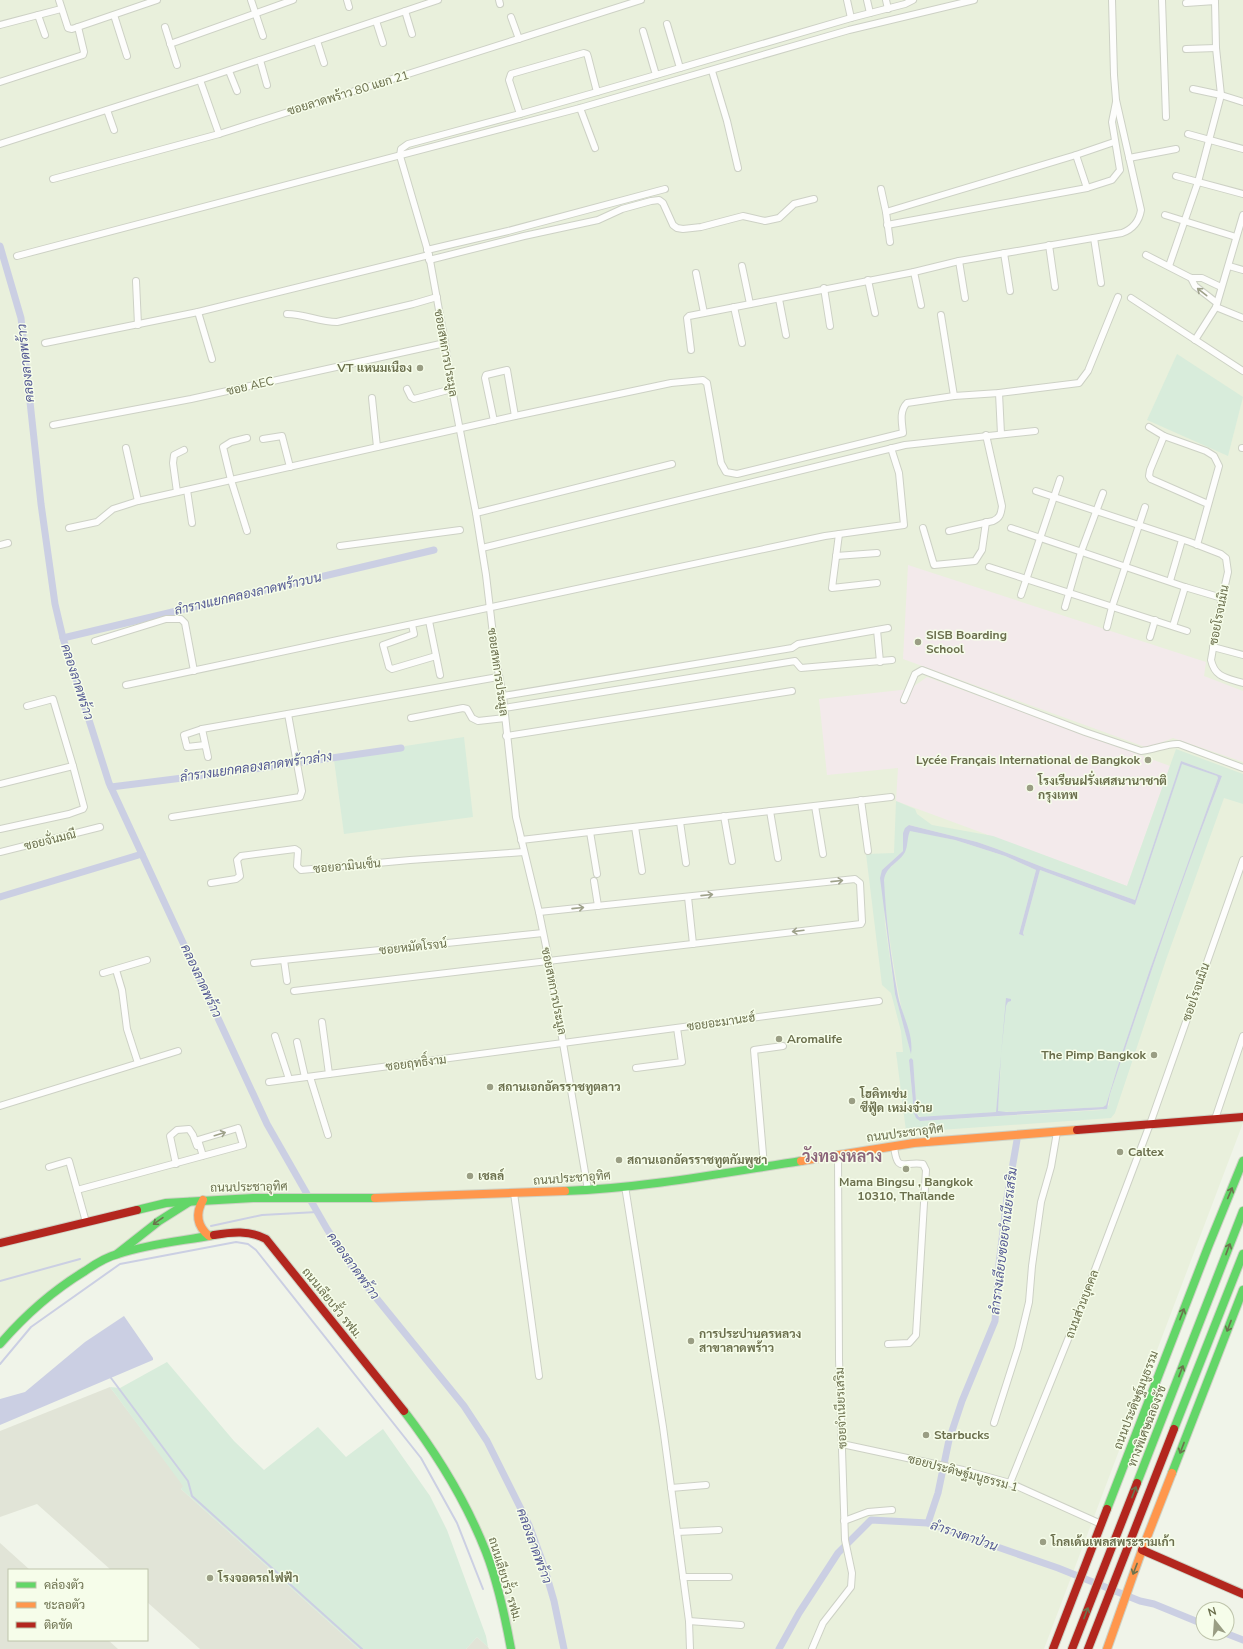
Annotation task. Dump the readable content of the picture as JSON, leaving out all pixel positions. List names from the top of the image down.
{
  "streets": {
    "main road": [
      "ถนนประชาอุทิศ",
      "ถนนเลียบรั้ว รฟม.",
      "ถนนประดิษฐ์มนูธรรม",
      "ทางพิเศษฉลองรัช"
    ],
    "street": [
      "ซอยลาดพร้าว 80 แยก 21",
      "ซอยสหการประมูล",
      "ซอย AEC",
      "ซอยโรจนมิน",
      "ซอยจั่นมณี",
      "ซอยอามินเซ็น",
      "ซอยหมัดโรจน์",
      "ซอยอะมานะฮ์",
      "ซอยฤทธิ์งาม",
      "ถนนส่วนบุคคล",
      "ซอยจำเนียรเสริม",
      "ซอยประดิษฐ์มนูธรรม 1"
    ]
  },
  "crossings": [
    ["ซอยสหการประมูล", "ซอย AEC"],
    ["ซอยสหการประมูล", "ซอยอามินเซ็น"],
    ["ซอยสหการประมูล", "ซอยหมัดโรจน์"],
    ["ซอยสหการประมูล", "ซอยอะมานะฮ์"],
    ["ซอยสหการประมูล", "ซอยฤทธิ์งาม"],
    ["ซอยสหการประมูล", "ถนนประชาอุทิศ"],
    ["ซอยโรจนมิน", "ถนนประชาอุทิศ"],
    ["ซอยโรจนมิน", "ถนนส่วนบุคคล"],
    ["ซอยอะมานะฮ์", "ซอยฤทธิ์งาม"],
    ["ถนนประชาอุทิศ", "ถนนส่วนบุคคล"],
    ["ถนนประชาอุทิศ", "ซอยจำเนียรเสริม"],
    ["ถนนส่วนบุคคล", "ซอยประดิษฐ์มนูธรรม 1"],
    ["ถนนประดิษฐ์มนูธรรม", "ซอยประดิษฐ์มนูธรรม 1"],
    ["ซอยจำเนียรเสริม", "ซอยประดิษฐ์มนูธรรม 1"]
  ],
  "districts": ["วังทองหลาง"],
  "water": [
    "คลองลาดพร้าว",
    "ลำรางแยกคลองลาดพร้าวบน",
    "ลำรางแยกคลองลาดพร้าวล่าง",
    "ลำรางเลียบซอยจำเนียรเสริม",
    "ลำรางตาป่วน"
  ],
  "places": [
    "VT แหนมเนือง",
    "SISB Boarding School",
    "Lycée Français International de Bangkok",
    "โรงเรียนฝรั่งเศสนานาชาติ กรุงเทพ",
    "Aromalife",
    "The Pimp Bangkok",
    "สถานเอกอัครราชทูตลาว",
    "โฮคิทเช่น ซีฟู้ด เหม่งจ๋าย",
    "Caltex",
    "สถานเอกอัครราชทูตกัมพูชา",
    "Mama Bingsu , Bangkok 10310, Thaïlande",
    "เชลล์",
    "การประปานครหลวง สาขาลาดพร้าว",
    "Starbucks",
    "โกลเด้นเพลสพระรามเก้า",
    "โรงจอดรถไฟฟ้า"
  ],
  "legend": ["คล่องตัว", "ชะลอตัว", "ติดขัด"],
  "north": "top"
}
